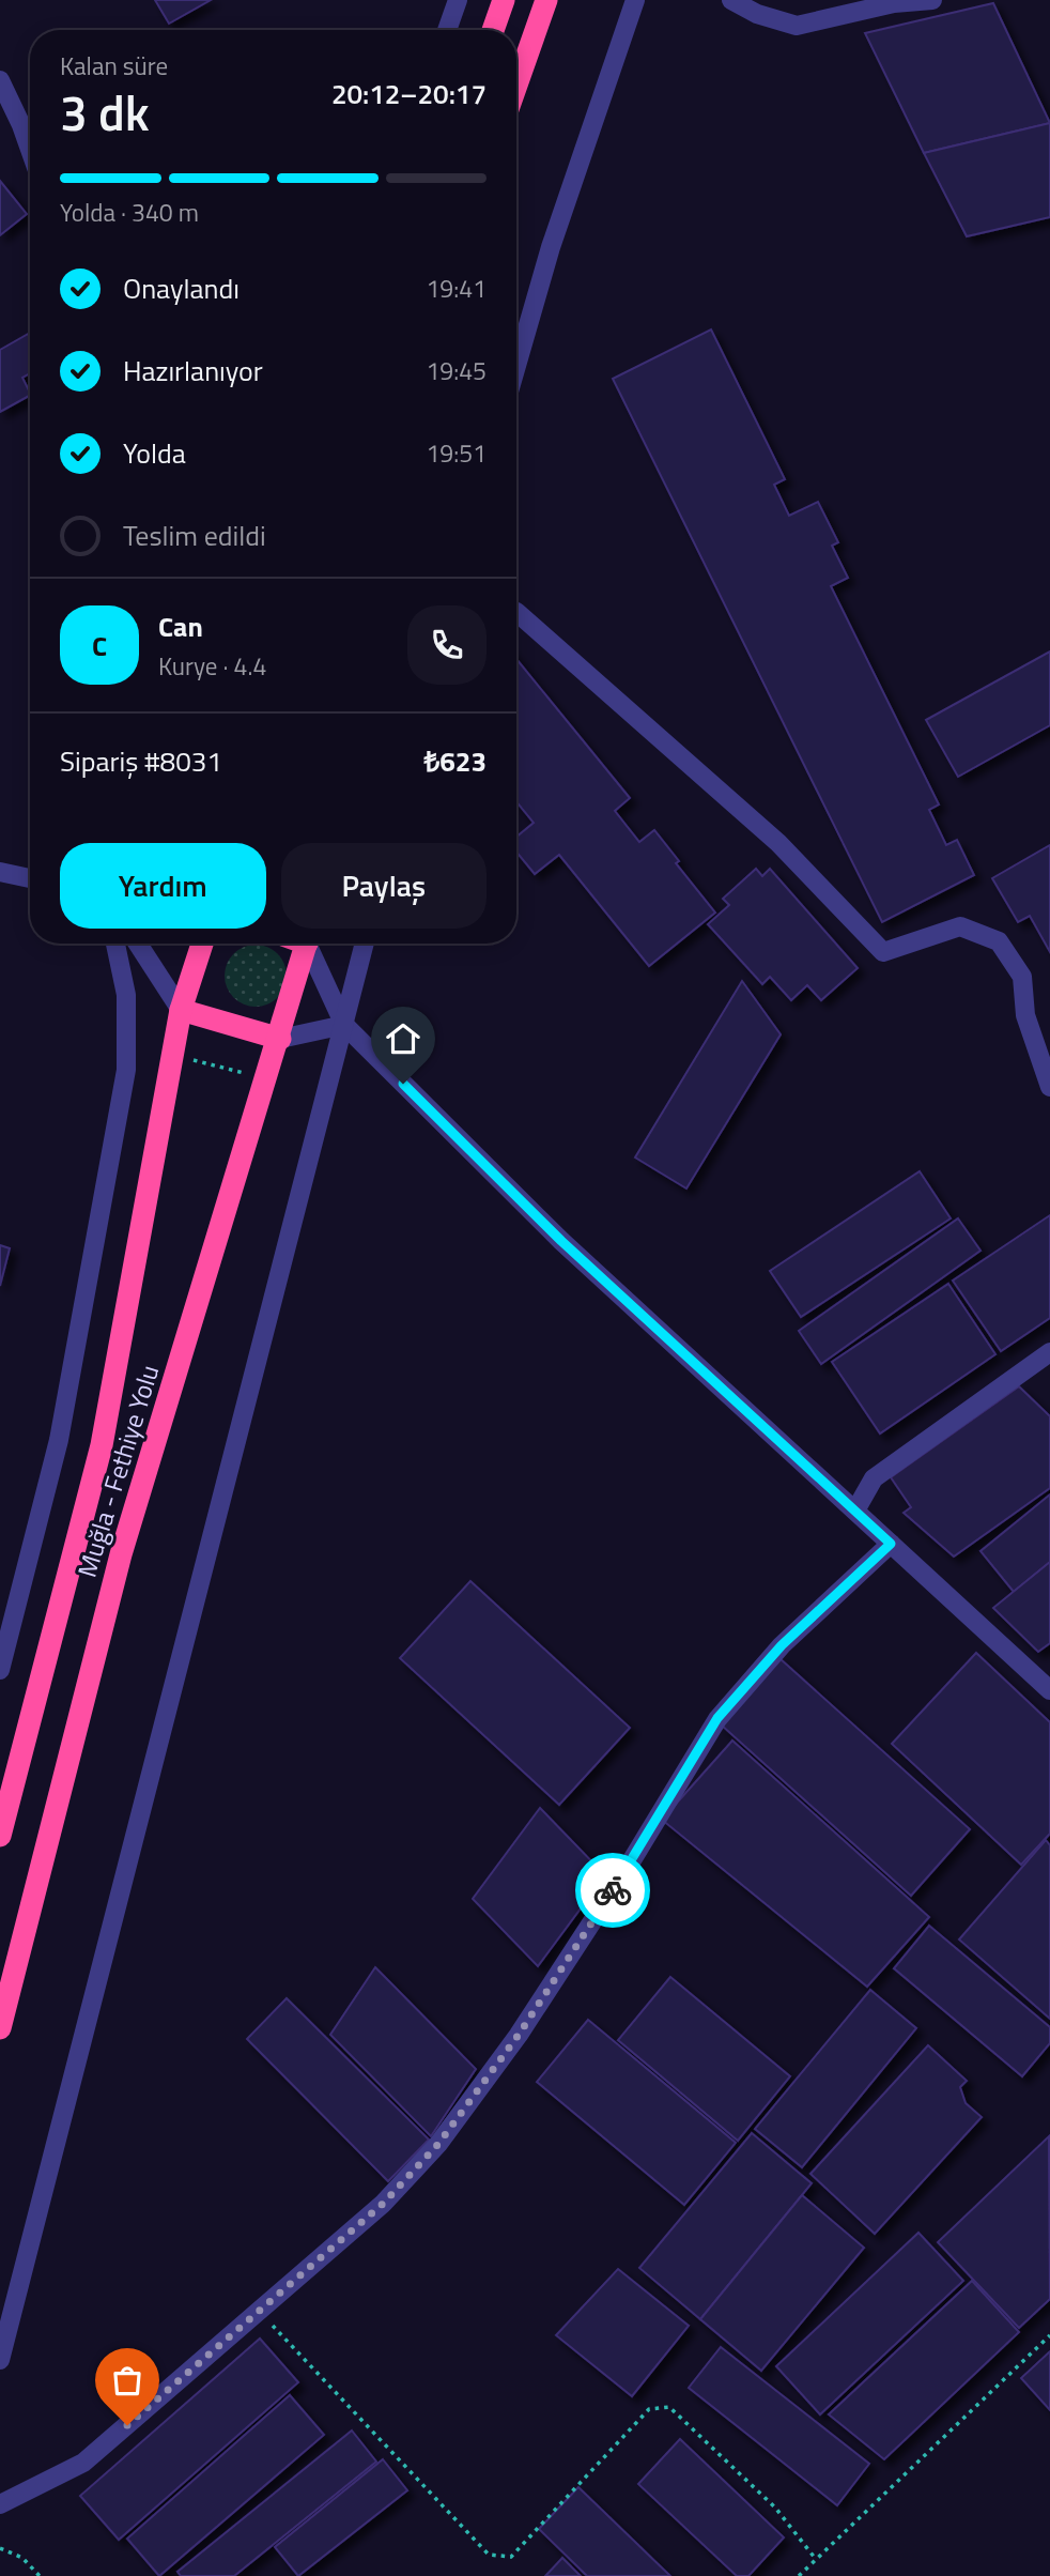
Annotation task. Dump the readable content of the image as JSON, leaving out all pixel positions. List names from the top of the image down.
{
  "streets": {
    "highway": ["Muğla - Fethiye Yolu"]
  },
  "page": {
    "heading": ["3 dk", "Kalan süre", "20:12–20:17"],
    "panel": [
      "Can",
      "Kurye · 4.4",
      "Sipariş #8031",
      "₺623"
    ],
    "bar": "Yolda · 340 m",
    "list": [
      ["Onaylandı", "19:41"],
      ["Hazırlanıyor", "19:45"],
      ["Yolda", "19:51"],
      "Teslim edildi"
    ],
    "round": "C",
    "buttons": ["Yardım", "Paylaş"]
  }
}
